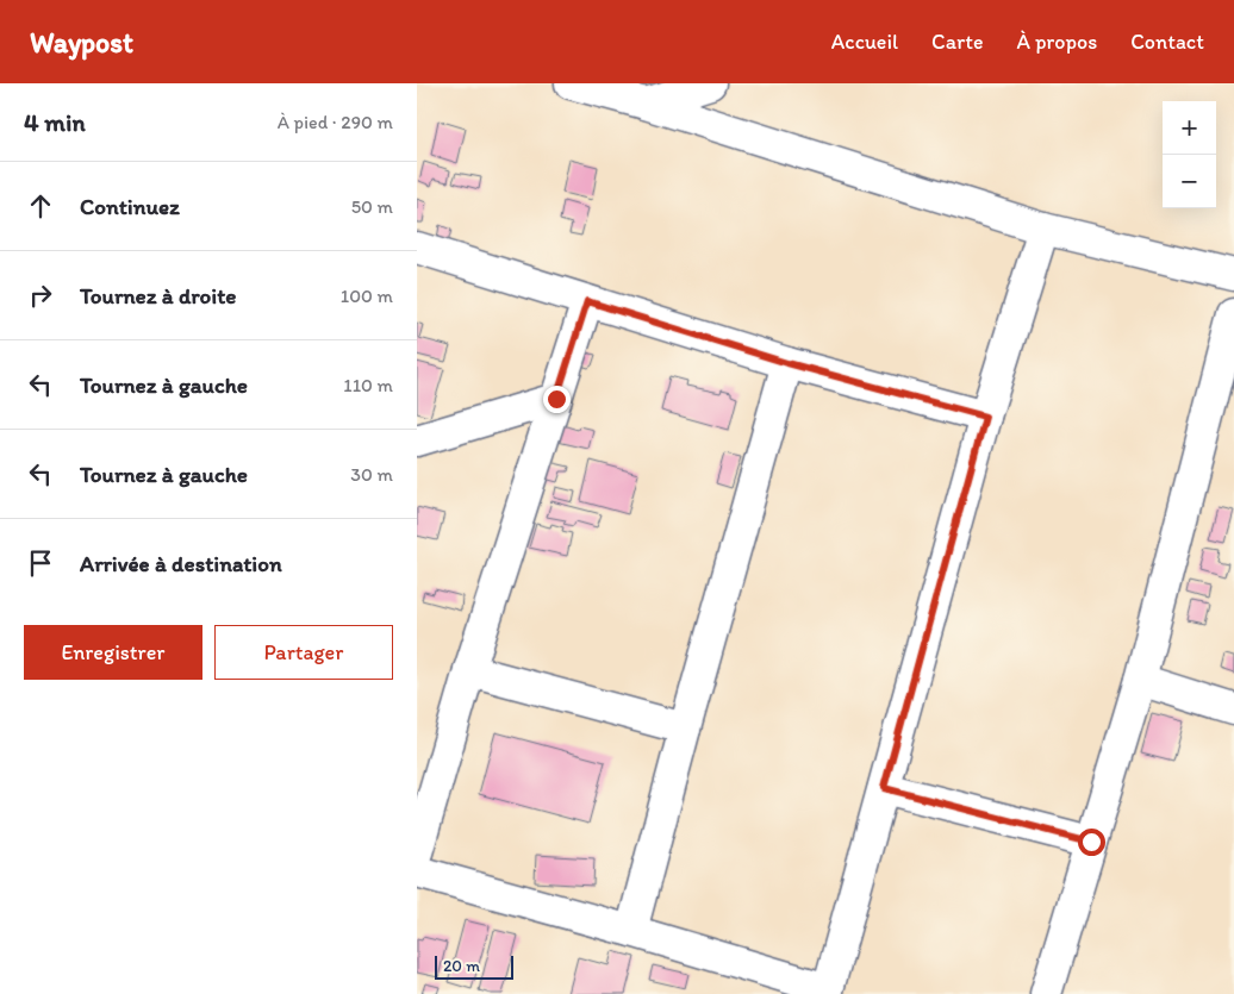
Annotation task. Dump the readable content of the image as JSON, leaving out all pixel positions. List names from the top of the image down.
{
  "scale_bar": "20 m",
  "page": {
    "header": "Waypost",
    "nav": [
      "Accueil",
      "Carte",
      "À propos",
      "Contact"
    ],
    "heading": ["4 min", "À pied · 290 m"],
    "map_buttons": ["+", "−"],
    "list": [
      ["Continuez", "50 m"],
      ["Tournez à droite", "100 m"],
      ["Tournez à gauche", "110 m"],
      ["Tournez à gauche", "30 m"],
      "Arrivée à destination"
    ],
    "buttons": ["Enregistrer", "Partager"],
    "scale": "20 m"
  }
}
